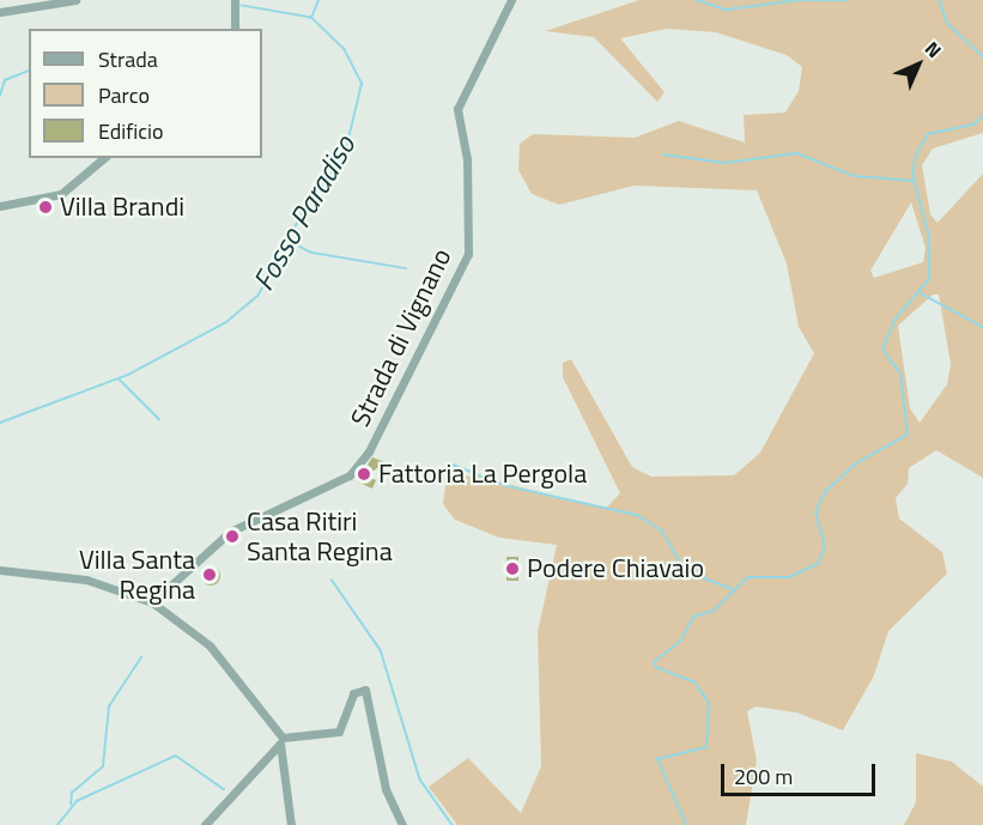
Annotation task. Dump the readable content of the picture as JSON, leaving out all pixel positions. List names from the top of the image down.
{
  "streets": {
    "street": ["Strada di Vignano"]
  },
  "water": ["Fosso Paradiso"],
  "places": [
    "Villa Brandi",
    "Fattoria La Pergola",
    "Casa Ritiri Santa Regina",
    "Podere Chiavaio",
    "Villa Santa Regina"
  ],
  "legend": ["Strada", "Parco", "Edificio"],
  "scale_bar": "200 m",
  "north": "top right"
}
